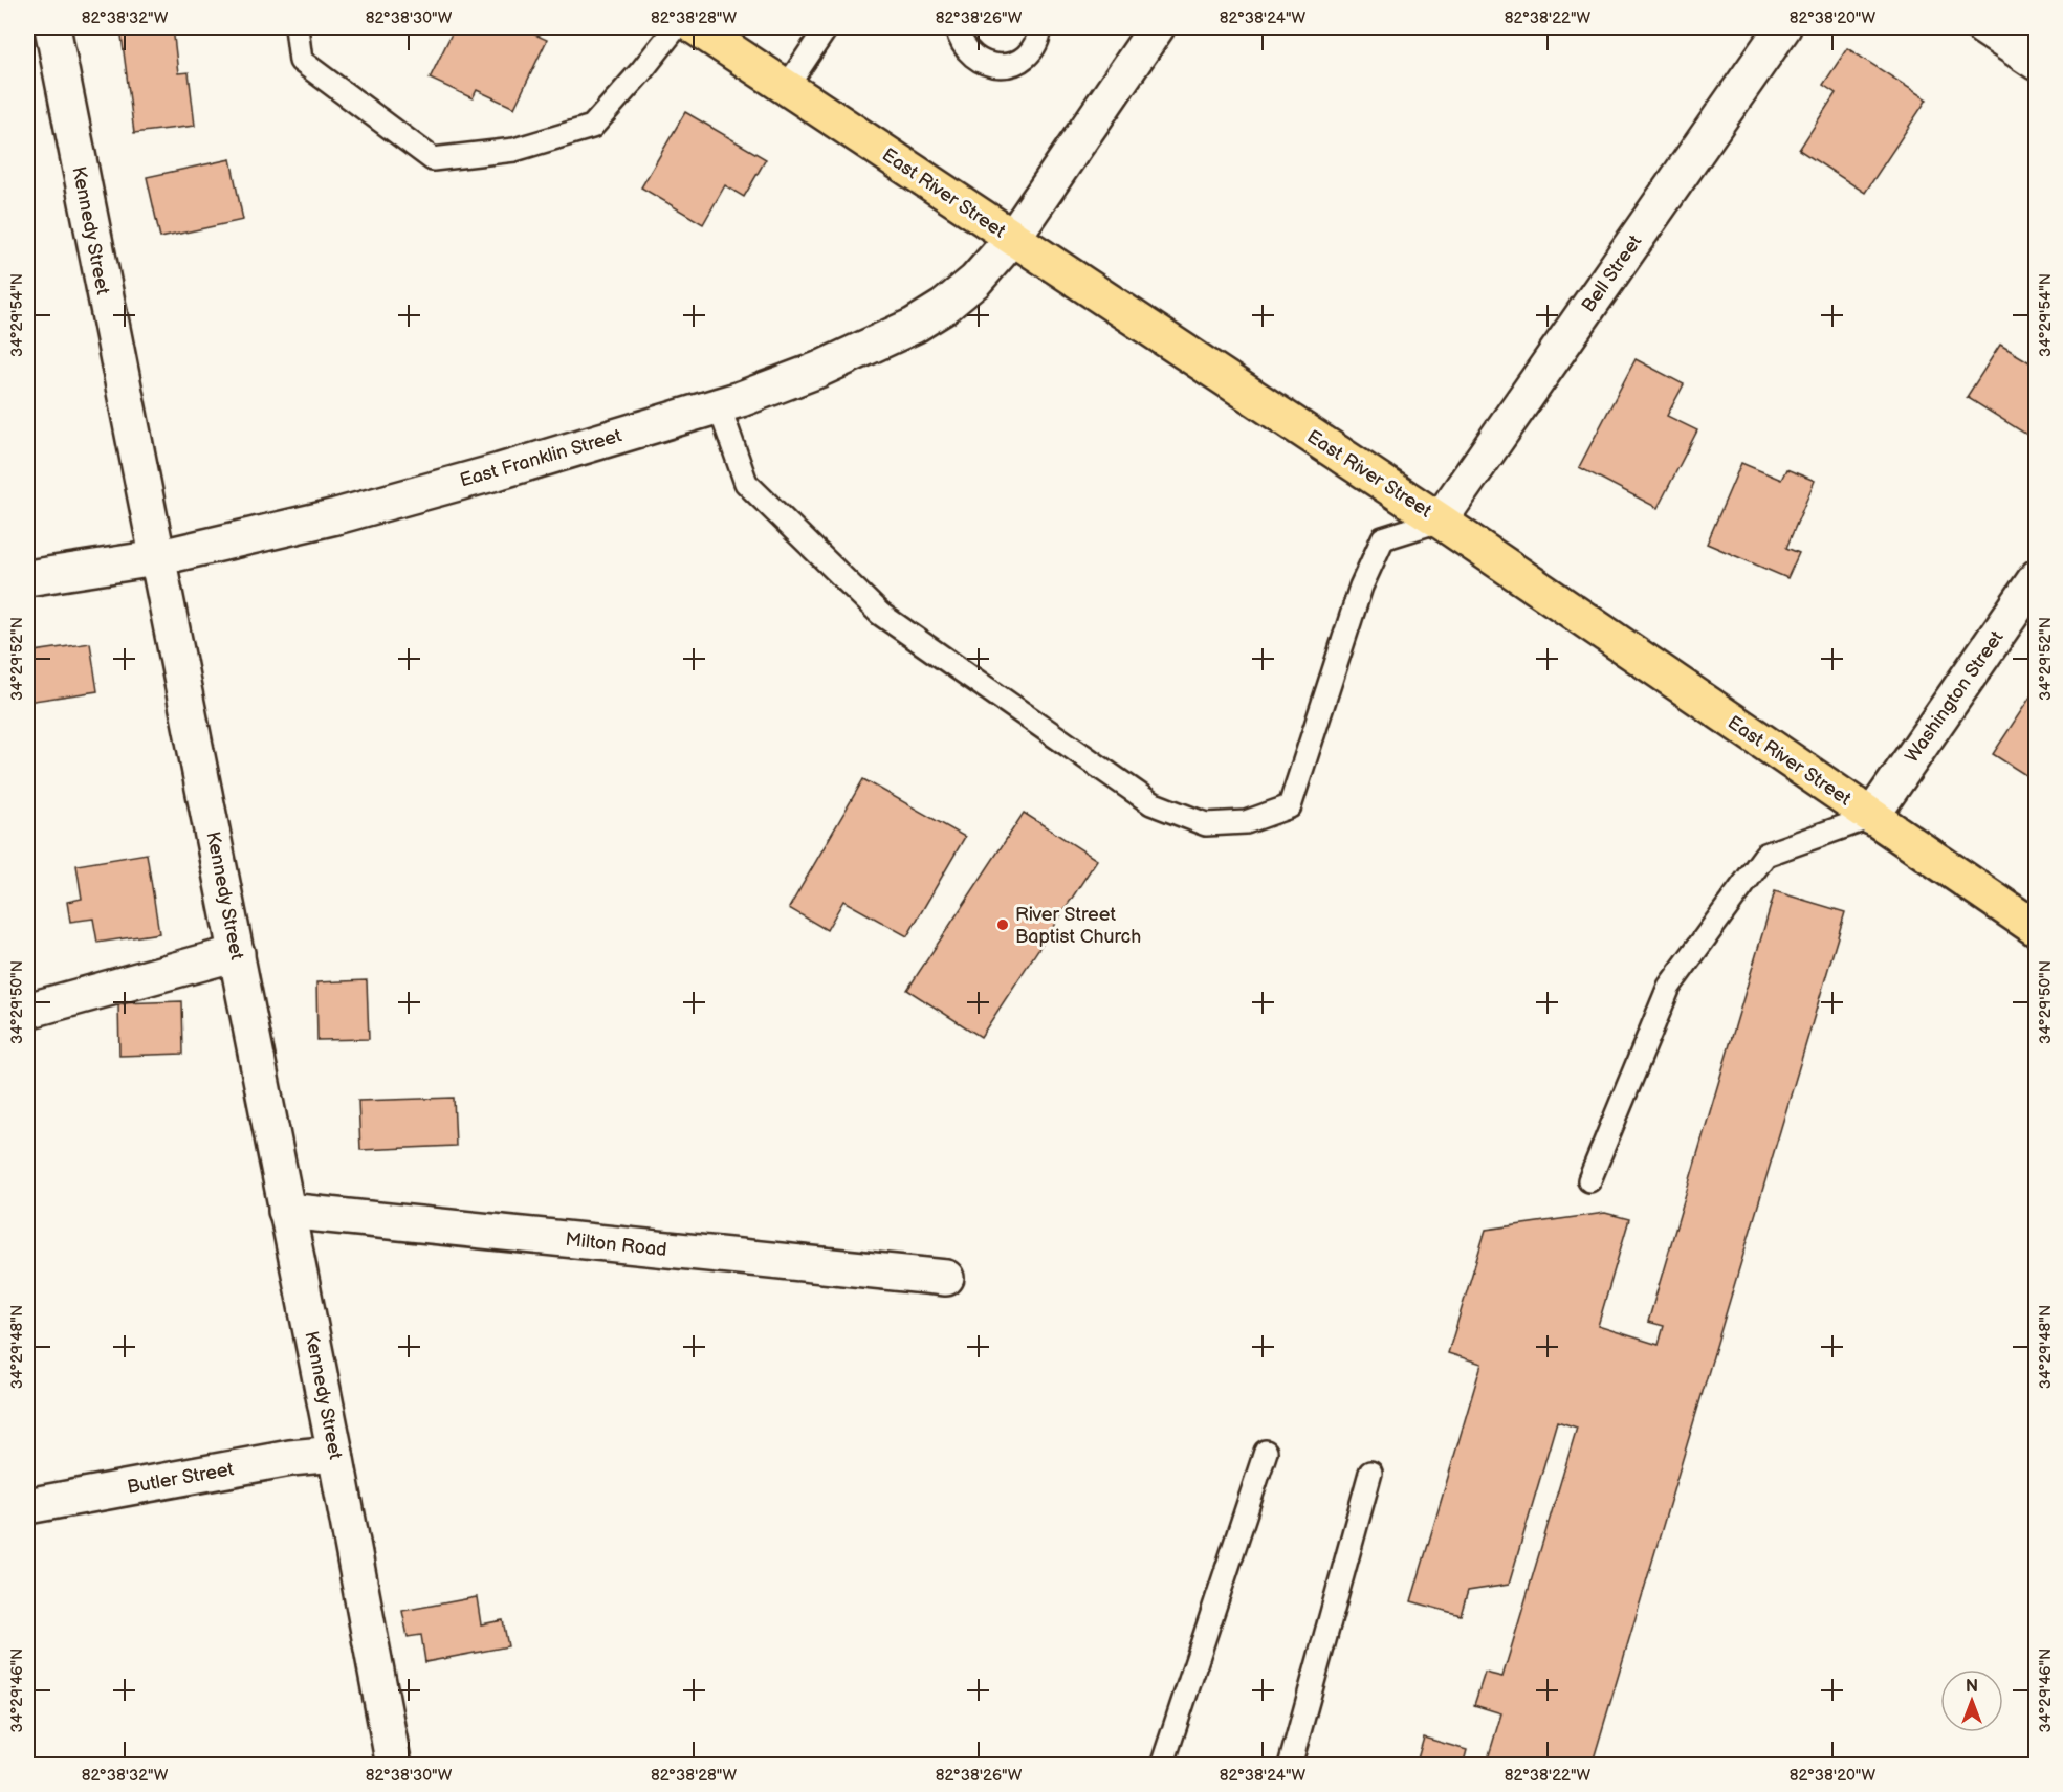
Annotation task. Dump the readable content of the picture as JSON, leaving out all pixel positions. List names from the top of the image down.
{
  "streets": {
    "main road": ["East River Street"],
    "street": [
      "Kennedy Street",
      "Bell Street",
      "East Franklin Street",
      "Washington Street",
      "Milton Road",
      "Butler Street"
    ]
  },
  "crossings": [
    ["East River Street", "Bell Street"],
    ["East River Street", "East Franklin Street"],
    ["East River Street", "Washington Street"],
    ["Kennedy Street", "East Franklin Street"],
    ["Kennedy Street", "Milton Road"],
    ["Kennedy Street", "Butler Street"]
  ],
  "places": ["River Street Baptist Church"],
  "north": "top",
  "coordinates": [
    "82°38'32\"W",
    "82°38'30\"W",
    "82°38'28\"W",
    "82°38'26\"W",
    "82°38'24\"W",
    "82°38'22\"W",
    "82°38'20\"W",
    "34°29'54\"N",
    "34°29'52\"N",
    "34°29'50\"N",
    "34°29'48\"N",
    "34°29'46\"N"
  ]
}
